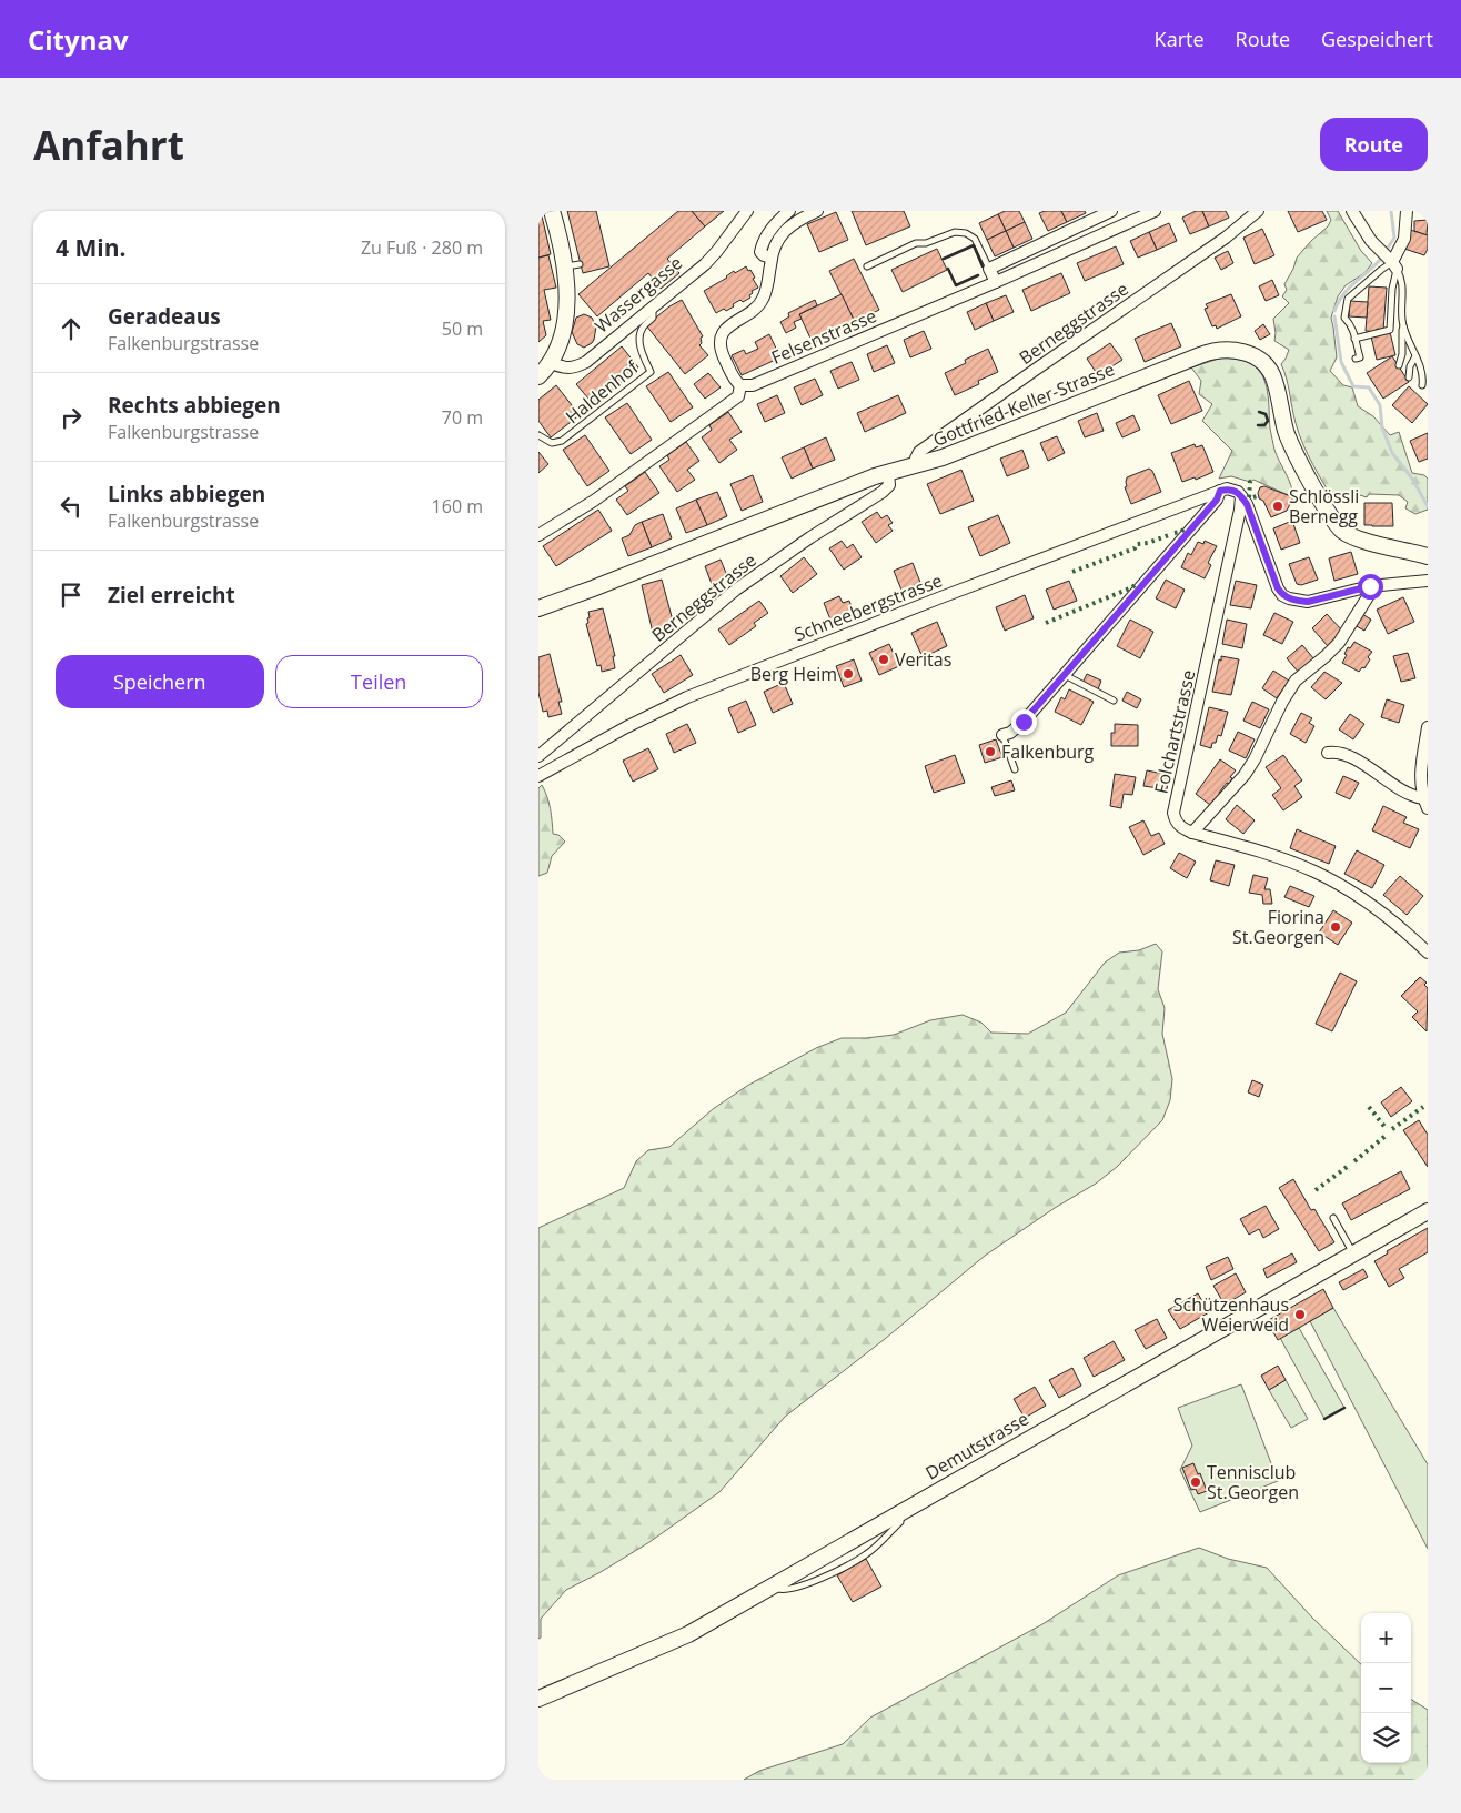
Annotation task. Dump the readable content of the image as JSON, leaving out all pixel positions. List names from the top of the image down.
{
  "streets": {
    "street": [
      "Wassergasse",
      "Berneggstrasse",
      "Felsenstrasse",
      "Gottfried-Keller-Strasse",
      "Schneebergstrasse",
      "Folchartstrasse",
      "Demutstrasse"
    ],
    "lane": ["Haldenhof"]
  },
  "crossings": [
    ["Wassergasse", "Haldenhof"],
    ["Berneggstrasse", "Gottfried-Keller-Strasse"]
  ],
  "places": [
    "Schlössli Bernegg",
    "Veritas",
    "Berg Heim",
    "Falkenburg",
    "Fiorina St.Georgen",
    "Schützenhaus Weierweid",
    "Tennisclub St.Georgen"
  ],
  "page": {
    "header": "Citynav",
    "nav": ["Karte", "Route", "Gespeichert"],
    "buttons": [
      "Route",
      ["Speichern", "Teilen"]
    ],
    "title": "Anfahrt",
    "heading": ["4 Min.", "Zu Fuß · 280 m"],
    "list": [
      ["Geradeaus", "Falkenburgstrasse", "50 m"],
      ["Rechts abbiegen", "Falkenburgstrasse", "70 m"],
      ["Links abbiegen", "Falkenburgstrasse", "160 m"],
      "Ziel erreicht"
    ],
    "map_buttons": ["+", "−"]
  }
}
